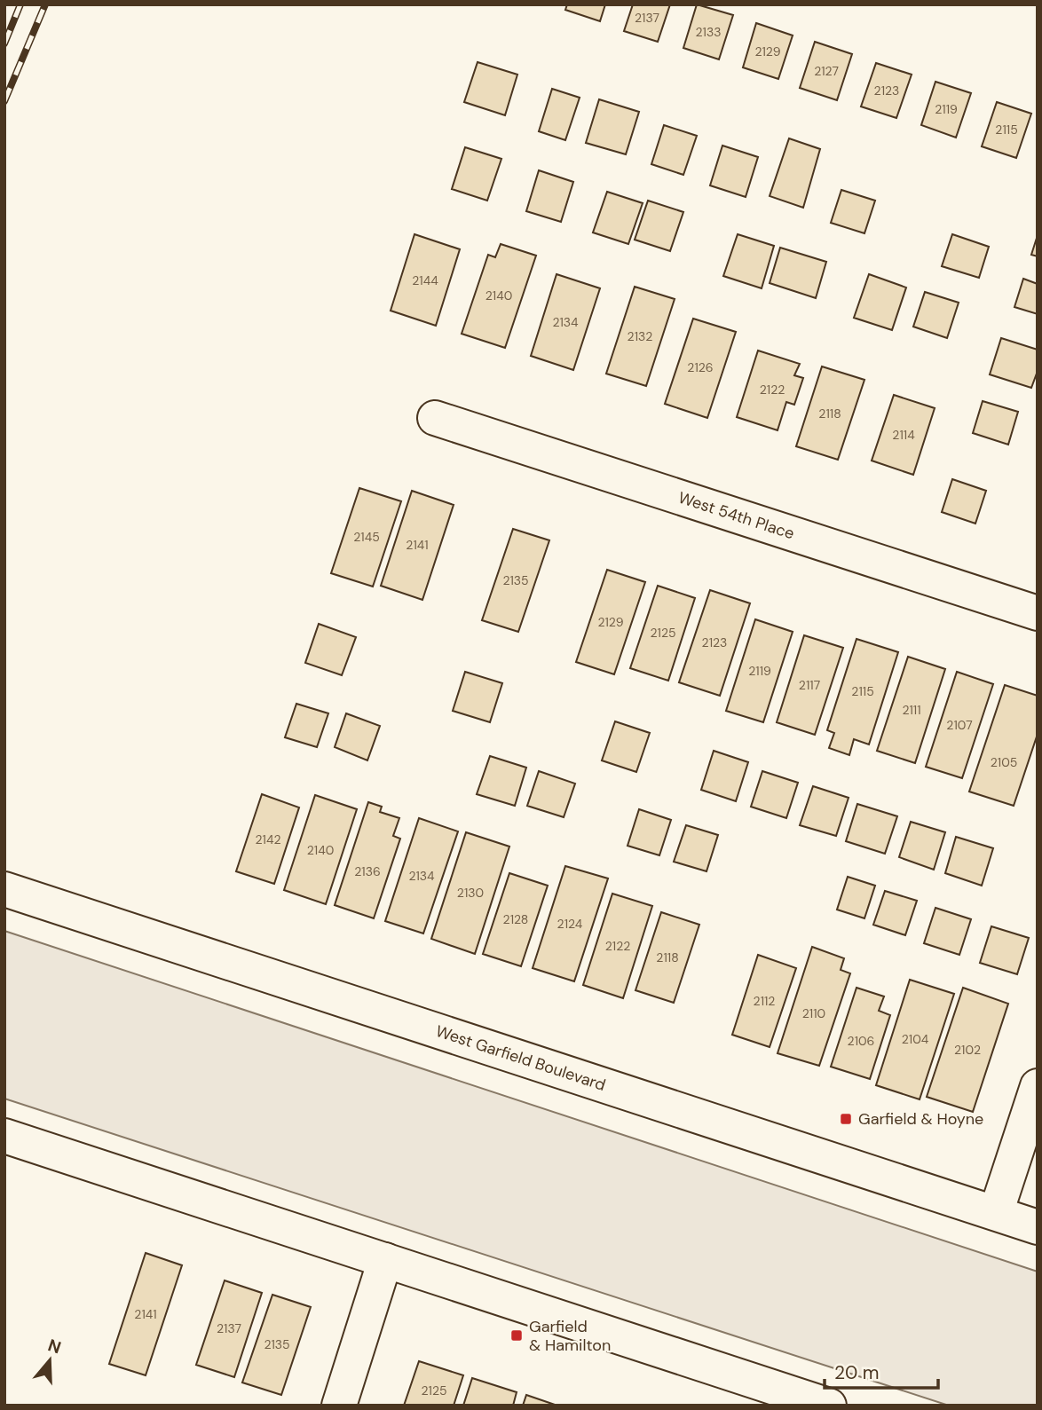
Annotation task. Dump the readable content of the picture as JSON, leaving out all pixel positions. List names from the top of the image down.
{
  "streets": {
    "street": ["West 54th Place", "West Garfield Boulevard"]
  },
  "places": {
    "transit": ["Garfield & Hoyne", "Garfield & Hamilton"]
  },
  "house_numbers": [
    "2137",
    "2133",
    "2129",
    "2127",
    "2123",
    "2119",
    "2115",
    "2144",
    "2140",
    "2134",
    "2132",
    "2126",
    "2122",
    "2118",
    "2114",
    "2145",
    "2141",
    "2135",
    "2129",
    "2125",
    "2123",
    "2119",
    "2117",
    "2115",
    "2111",
    "2107",
    "2105",
    "2142",
    "2140",
    "2136",
    "2134",
    "2130",
    "2128",
    "2124",
    "2122",
    "2118",
    "2112",
    "2110",
    "2104",
    "2106",
    "2102",
    "2141",
    "2137",
    "2135",
    "2125"
  ],
  "scale_bar": "20 m",
  "north": "top"
}
